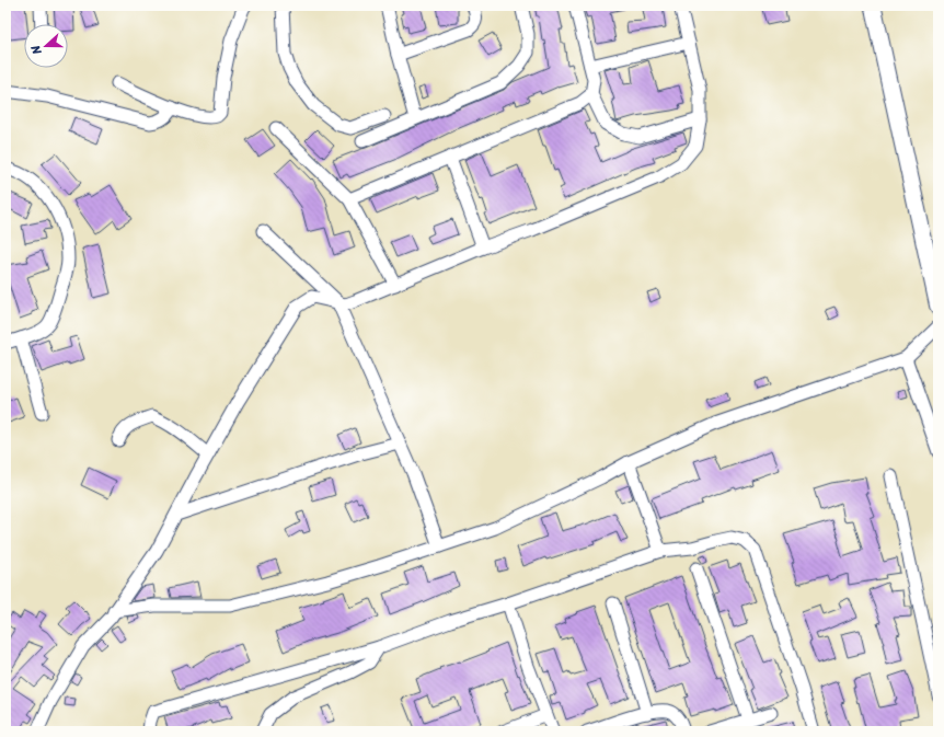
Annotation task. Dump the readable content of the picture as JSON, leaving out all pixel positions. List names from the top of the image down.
{
  "north": "left"
}
